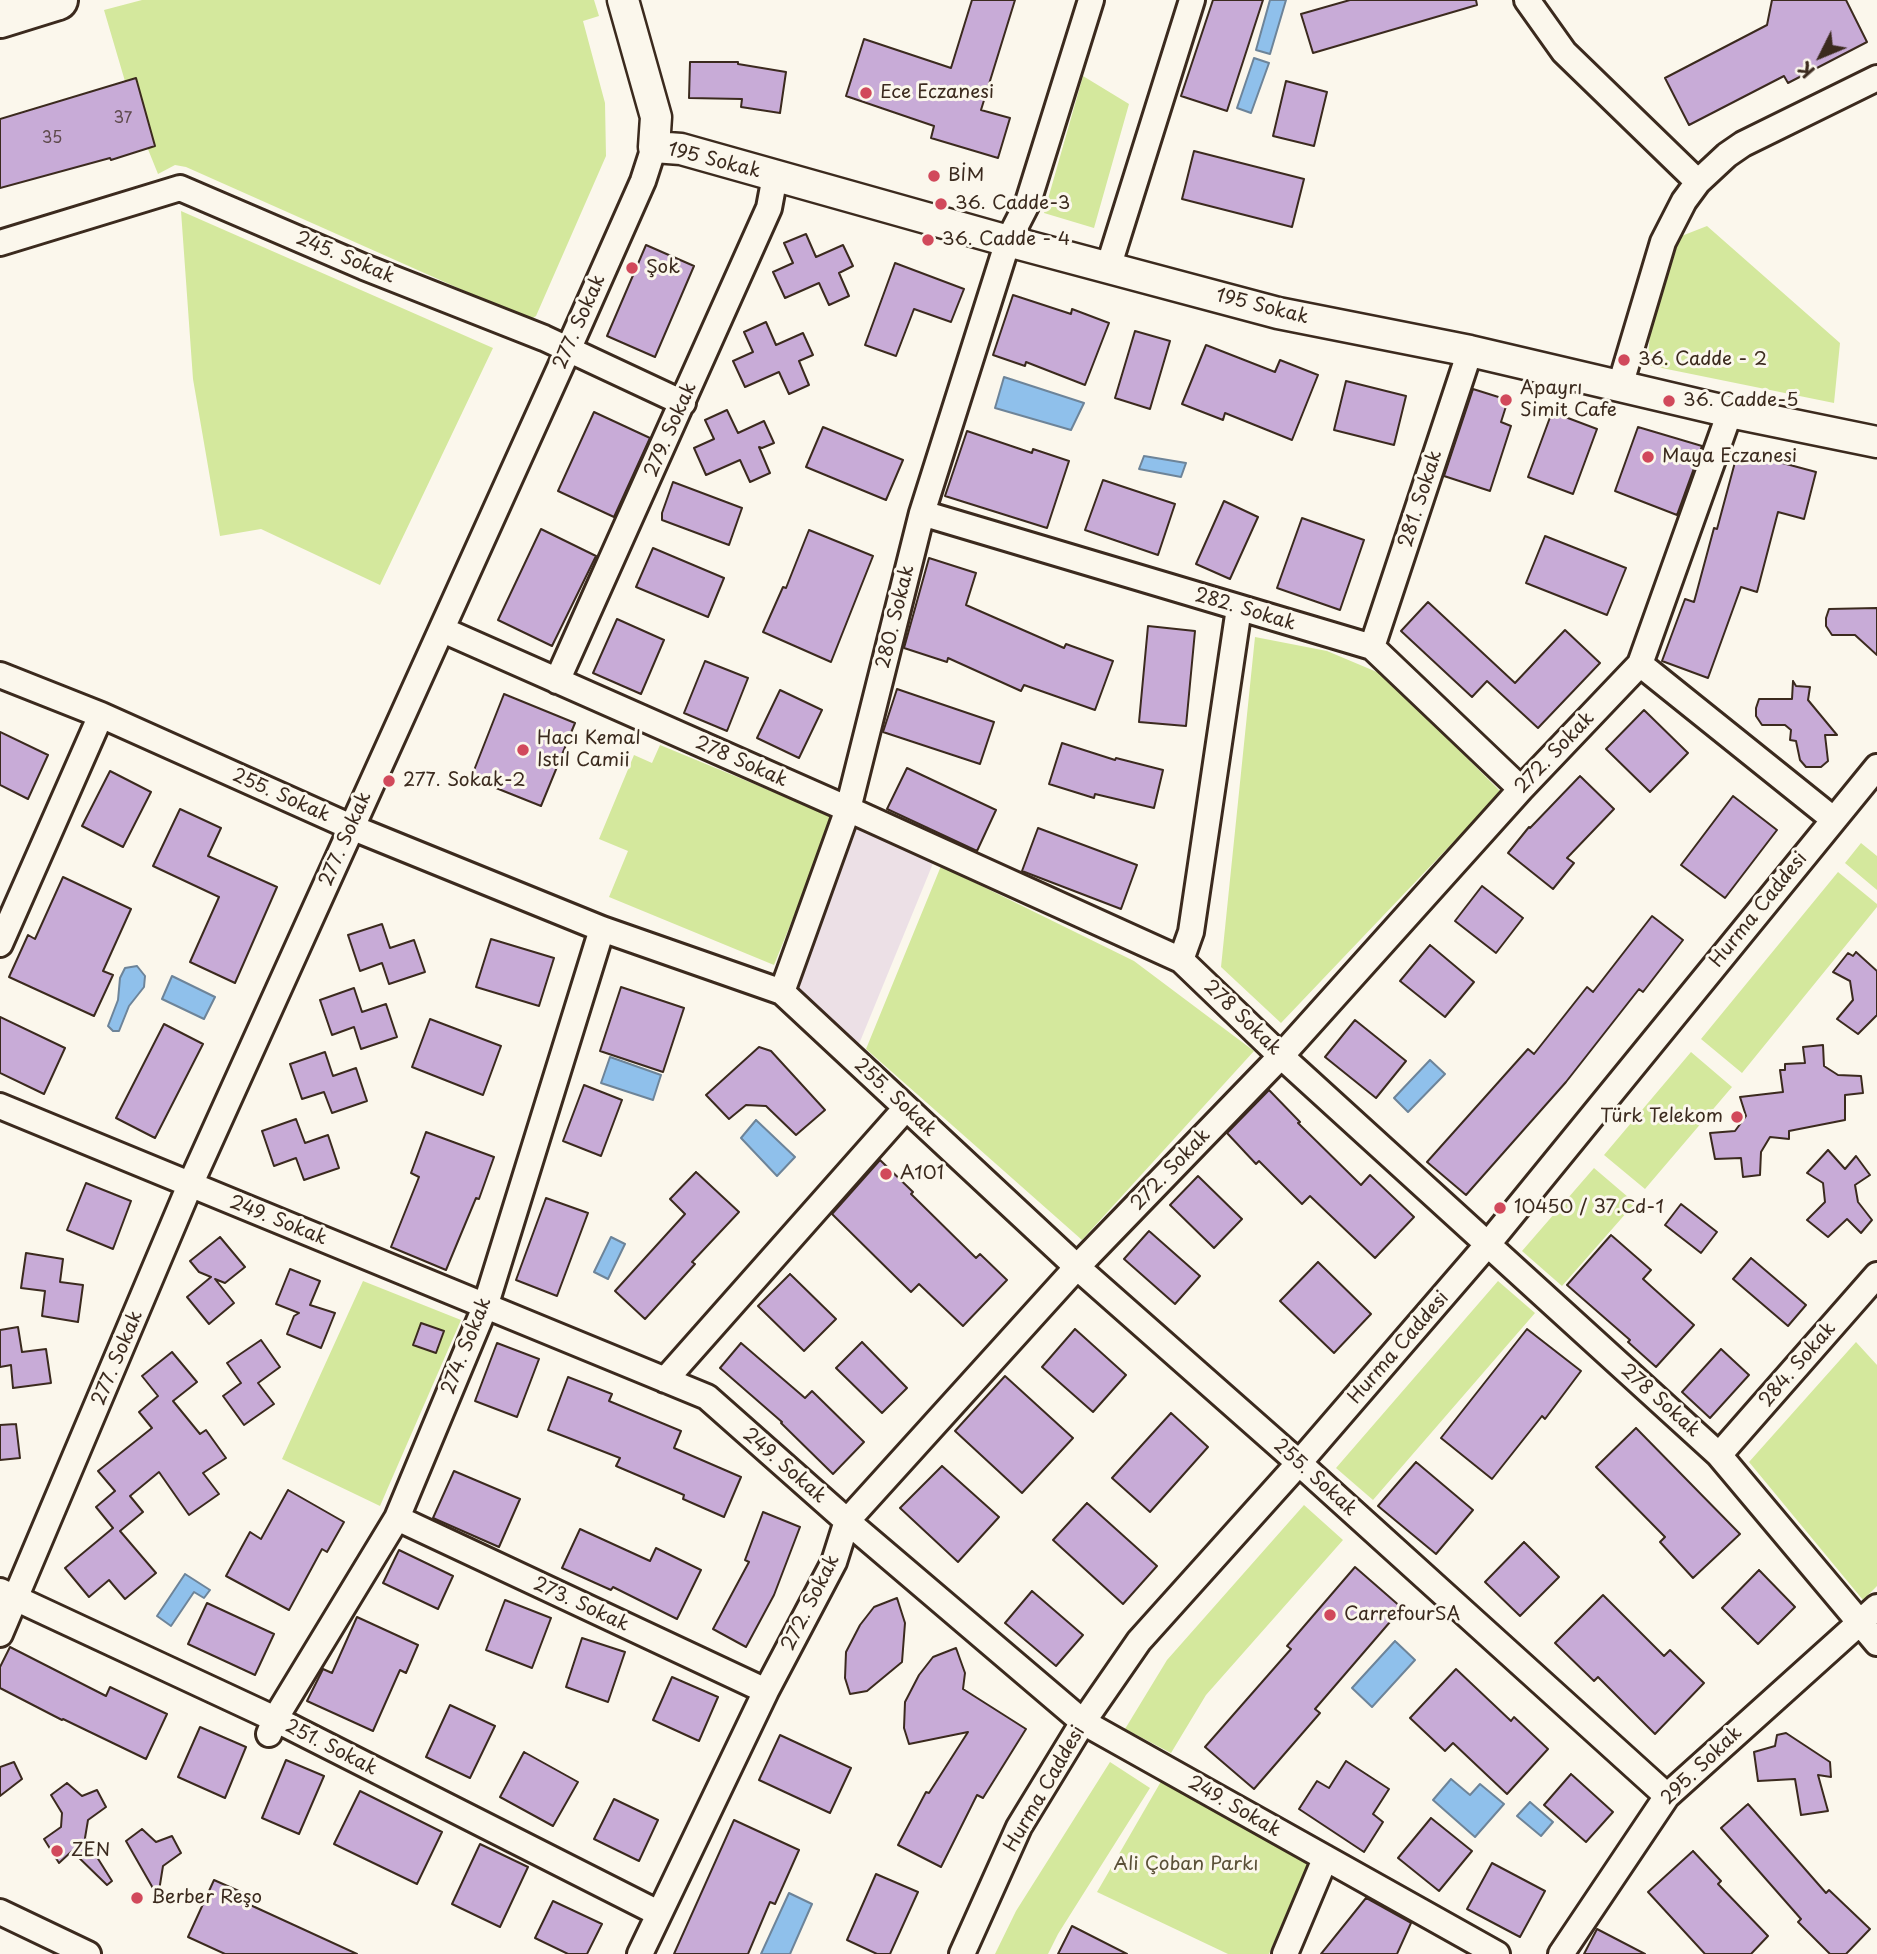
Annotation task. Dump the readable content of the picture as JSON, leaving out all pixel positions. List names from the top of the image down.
{
  "streets": {
    "street": [
      "195 Sokak",
      "245. Sokak",
      "277. Sokak",
      "279. Sokak",
      "281. Sokak",
      "282. Sokak",
      "280. Sokak",
      "272. Sokak",
      "278 Sokak",
      "255. Sokak",
      "Hurma Caddesi",
      "249. Sokak",
      "274. Sokak",
      "284. Sokak",
      "273. Sokak",
      "251. Sokak",
      "295. Sokak"
    ]
  },
  "crossings": [
    ["195 Sokak", "277. Sokak"],
    ["195 Sokak", "279. Sokak"],
    ["195 Sokak", "281. Sokak"],
    ["195 Sokak", "280. Sokak"],
    ["195 Sokak", "272. Sokak"],
    ["245. Sokak", "277. Sokak"],
    ["245. Sokak", "279. Sokak"],
    ["277. Sokak", "278 Sokak"],
    ["277. Sokak", "255. Sokak"],
    ["277. Sokak", "249. Sokak"],
    ["277. Sokak", "251. Sokak"],
    ["279. Sokak", "278 Sokak"],
    ["281. Sokak", "282. Sokak"],
    ["282. Sokak", "280. Sokak"],
    ["282. Sokak", "272. Sokak"],
    ["280. Sokak", "278 Sokak"],
    ["280. Sokak", "255. Sokak"],
    ["272. Sokak", "278 Sokak"],
    ["272. Sokak", "255. Sokak"],
    ["272. Sokak", "249. Sokak"],
    ["272. Sokak", "273. Sokak"],
    ["272. Sokak", "251. Sokak"],
    ["278 Sokak", "Hurma Caddesi"],
    ["278 Sokak", "284. Sokak"],
    ["278 Sokak", "295. Sokak"],
    ["255. Sokak", "Hurma Caddesi"],
    ["255. Sokak", "274. Sokak"],
    ["255. Sokak", "295. Sokak"],
    ["Hurma Caddesi", "249. Sokak"],
    ["249. Sokak", "274. Sokak"],
    ["274. Sokak", "273. Sokak"],
    ["274. Sokak", "251. Sokak"]
  ],
  "parks": ["Ali Çoban Parkı"],
  "places": [
    "Ece Eczanesi",
    "BİM",
    "36. Cadde-3",
    "36. Cadde - 4",
    "Şok",
    "36. Cadde - 2",
    "Apayrı Simit Cafe",
    "36. Cadde-5",
    "Maya Eczanesi",
    "Hacı Kemal Istıl Camii",
    "277. Sokak-2",
    "Türk Telekom",
    "A101",
    "10450 / 37.Cd-1",
    "CarrefourSA",
    "ZEN",
    "Berber Reşo"
  ],
  "house_numbers": ["37", "35"],
  "north": "bottom left"
}
